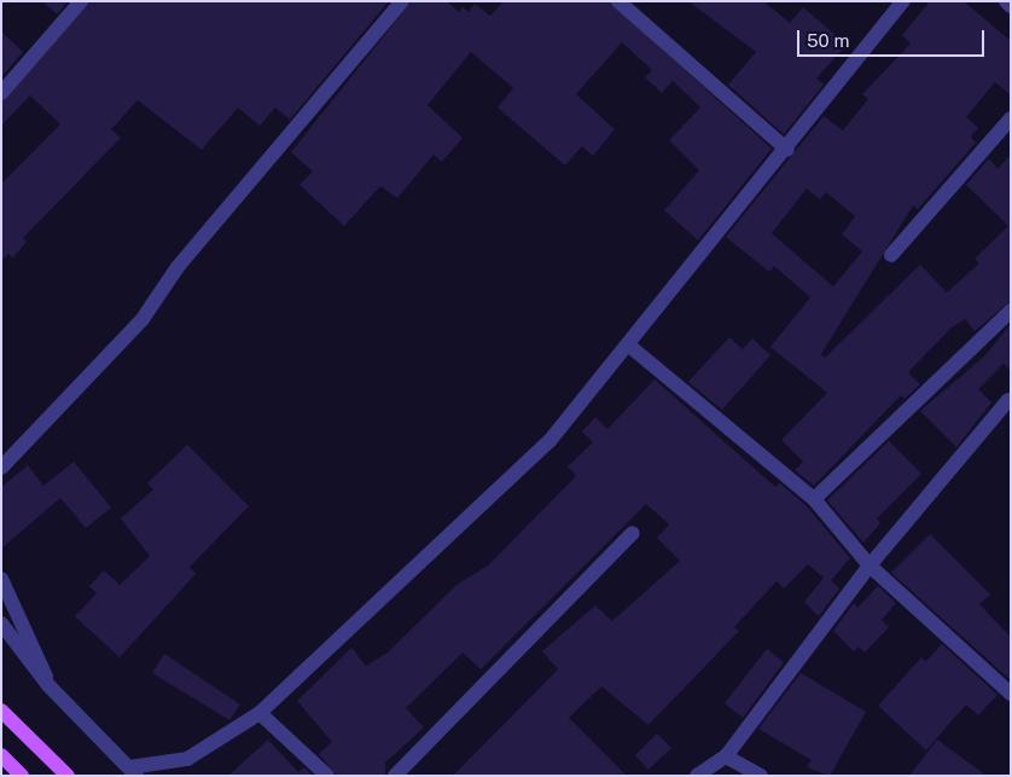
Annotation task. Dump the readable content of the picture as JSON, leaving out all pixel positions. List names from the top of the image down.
{
  "scale_bar": "50 m"
}
